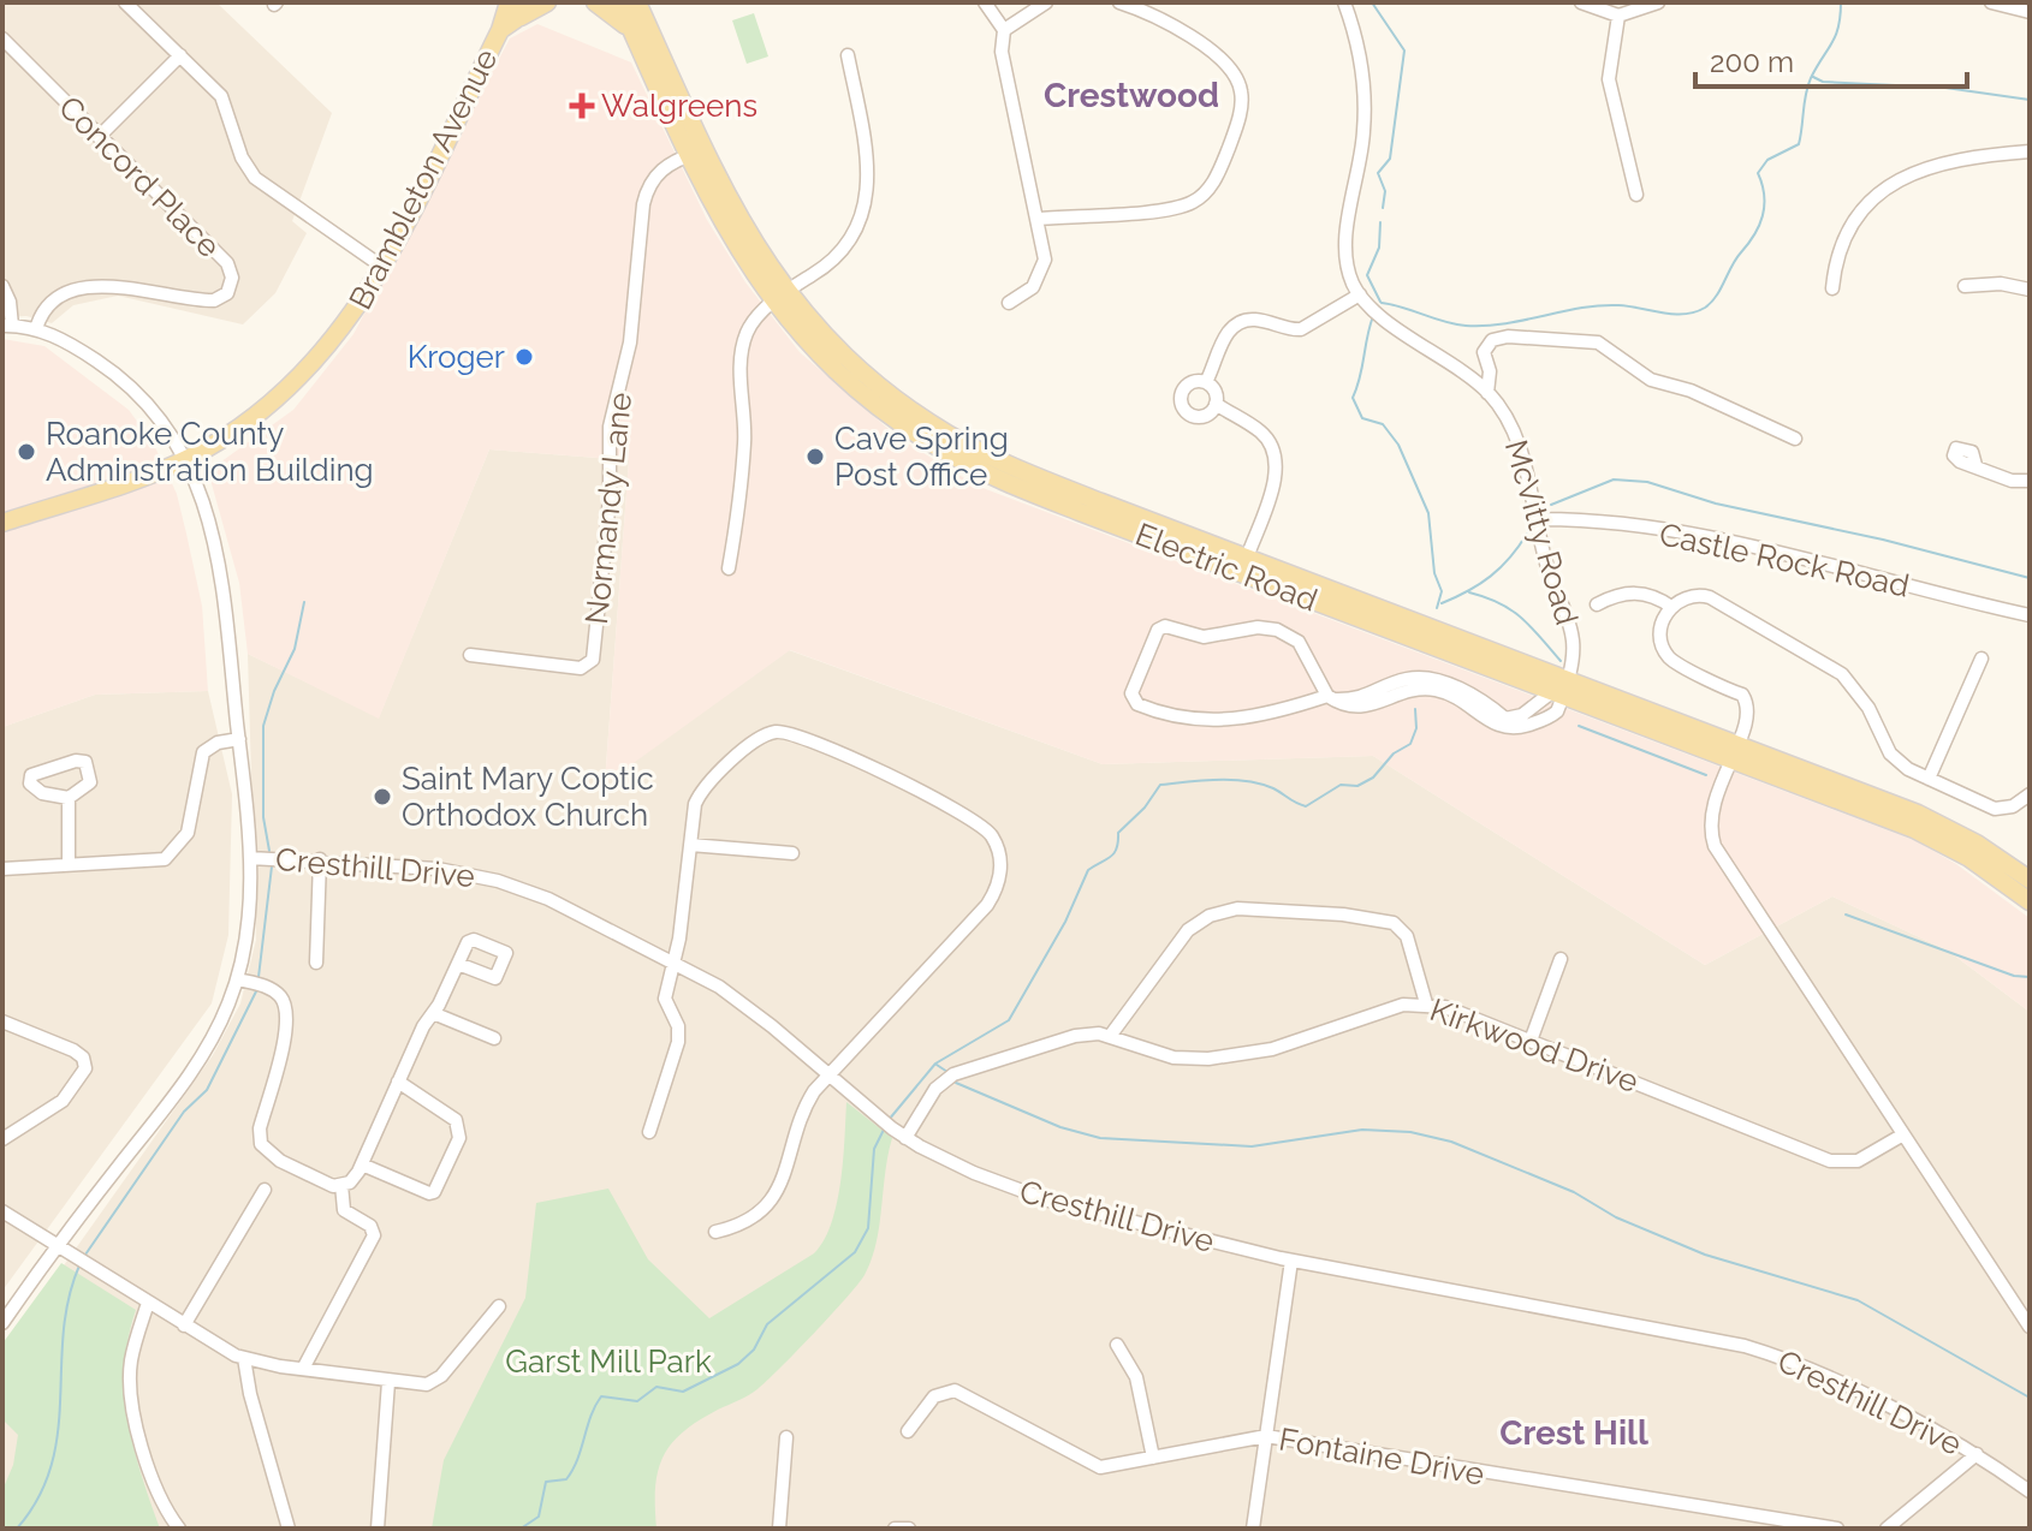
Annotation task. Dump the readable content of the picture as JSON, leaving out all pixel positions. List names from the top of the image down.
{
  "streets": {
    "main road": ["Brambleton Avenue", "Electric Road"],
    "street": [
      "Concord Place",
      "Normandy Lane",
      "McVitty Road",
      "Castle Rock Road",
      "Cresthill Drive",
      "Kirkwood Drive",
      "Fontaine Drive"
    ]
  },
  "crossings": [
    ["Normandy Lane", "Electric Road"],
    ["McVitty Road", "Castle Rock Road"],
    ["McVitty Road", "Electric Road"],
    ["Cresthill Drive", "Kirkwood Drive"]
  ],
  "districts": ["Crestwood", "Crest Hill"],
  "parks": ["Garst Mill Park"],
  "places": {
    "health": ["Walgreens"],
    "other": [
      "Kroger",
      "Roanoke County Adminstration Building",
      "Cave Spring Post Office",
      "Saint Mary Coptic Orthodox Church"
    ]
  },
  "scale_bar": "200 m"
}
